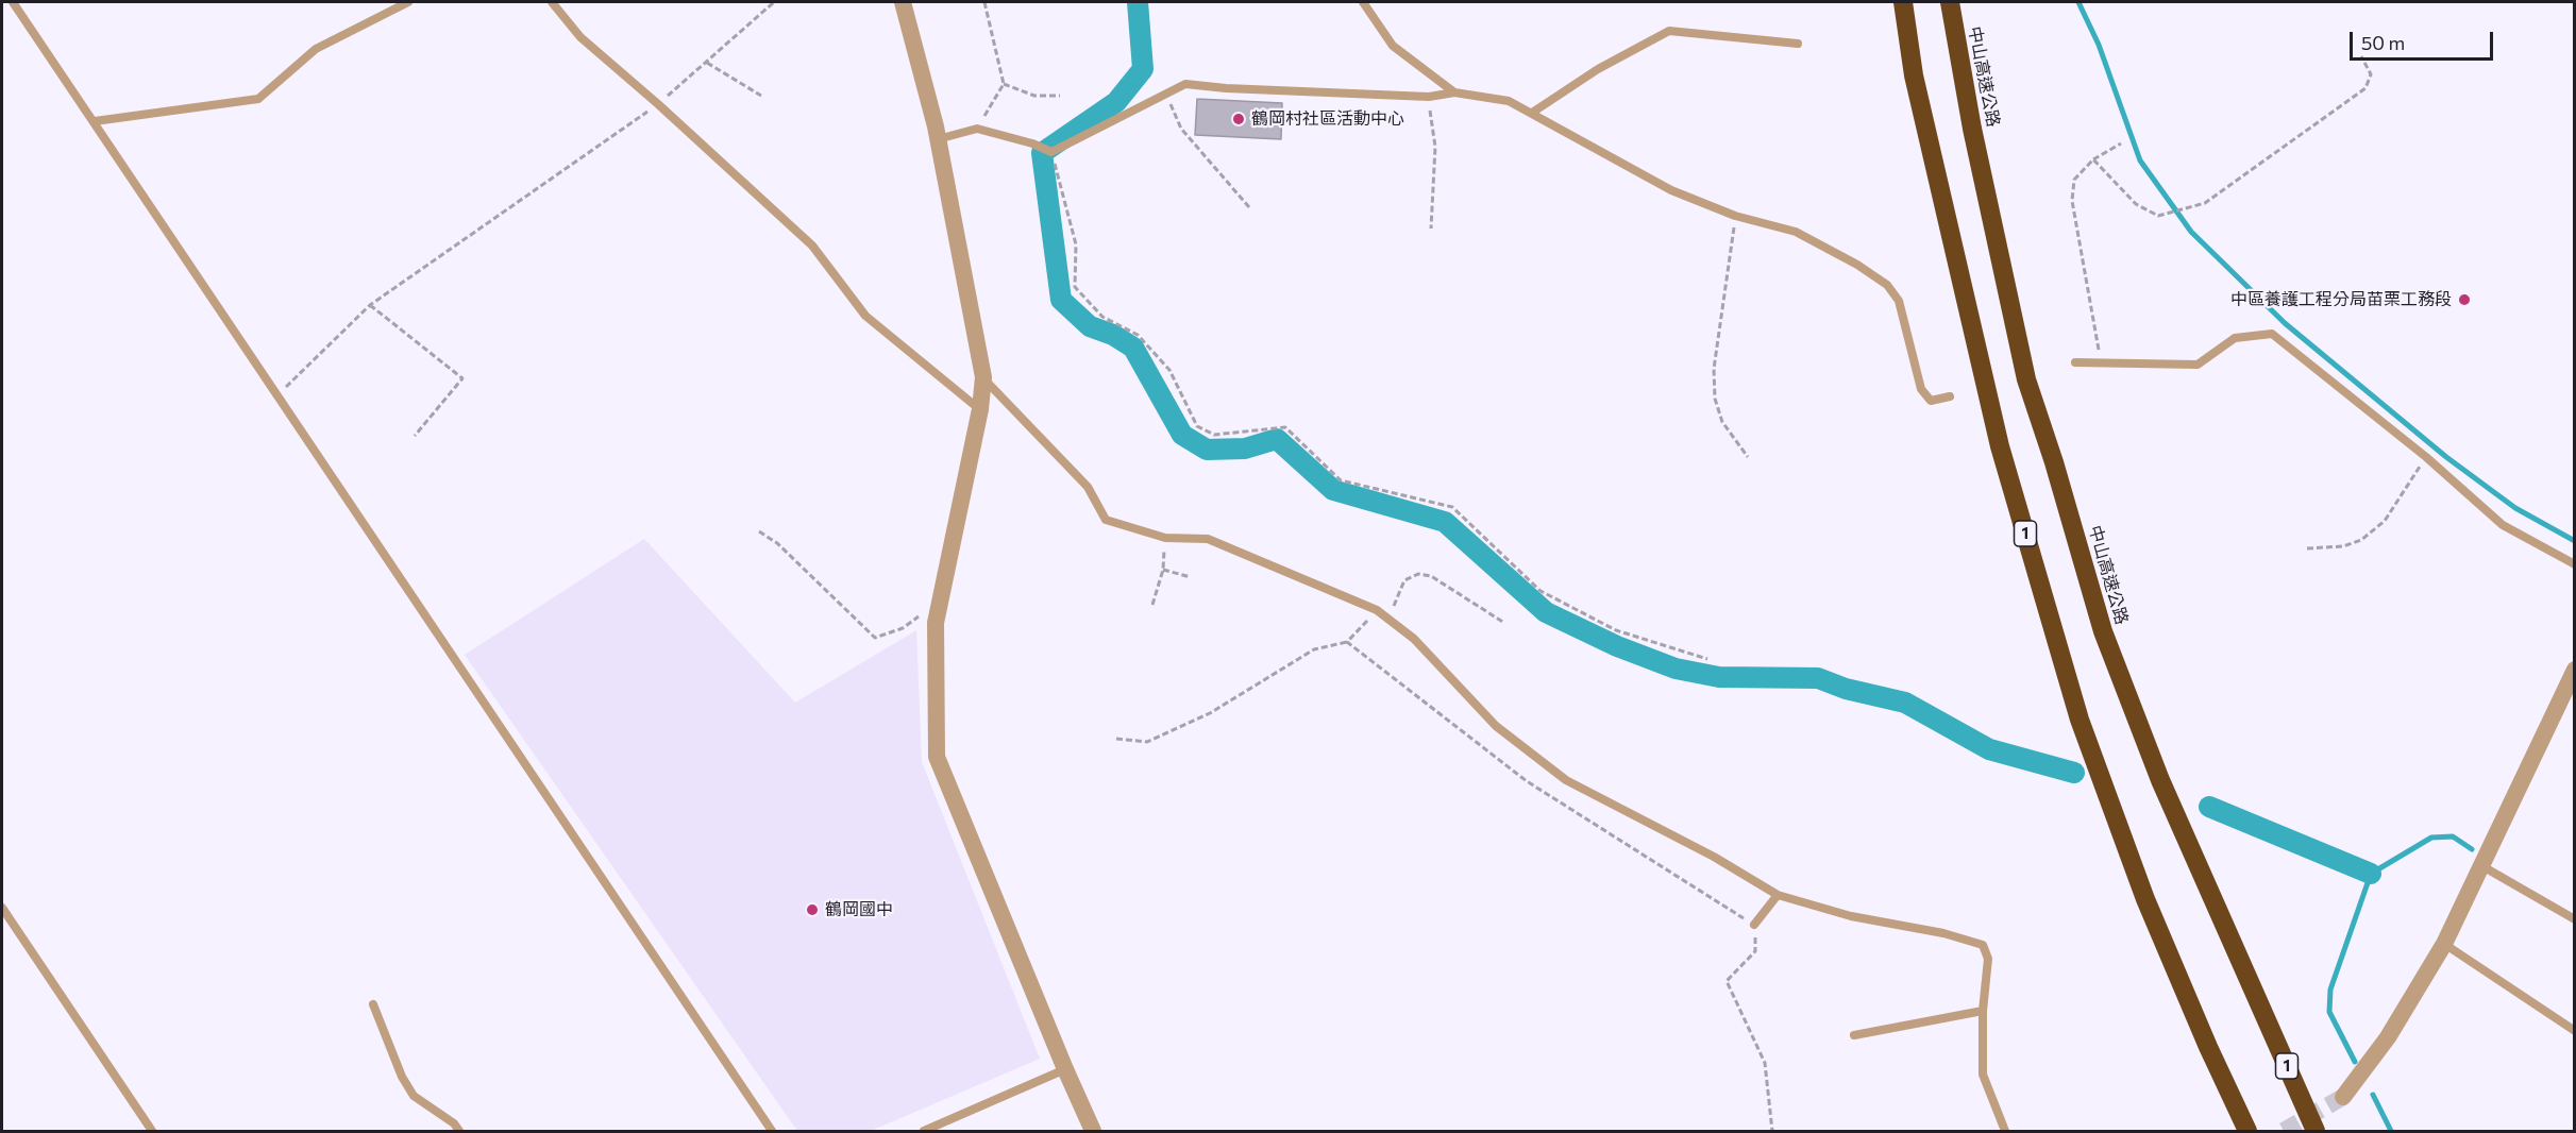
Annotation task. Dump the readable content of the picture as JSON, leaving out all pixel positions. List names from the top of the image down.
{
  "streets": {
    "highway": ["中山高速公路", "1"]
  },
  "places": ["鶴岡村社區活動中心", "中區養護工程分局苗栗工務段", "鶴岡國中"],
  "scale_bar": "50 m"
}
